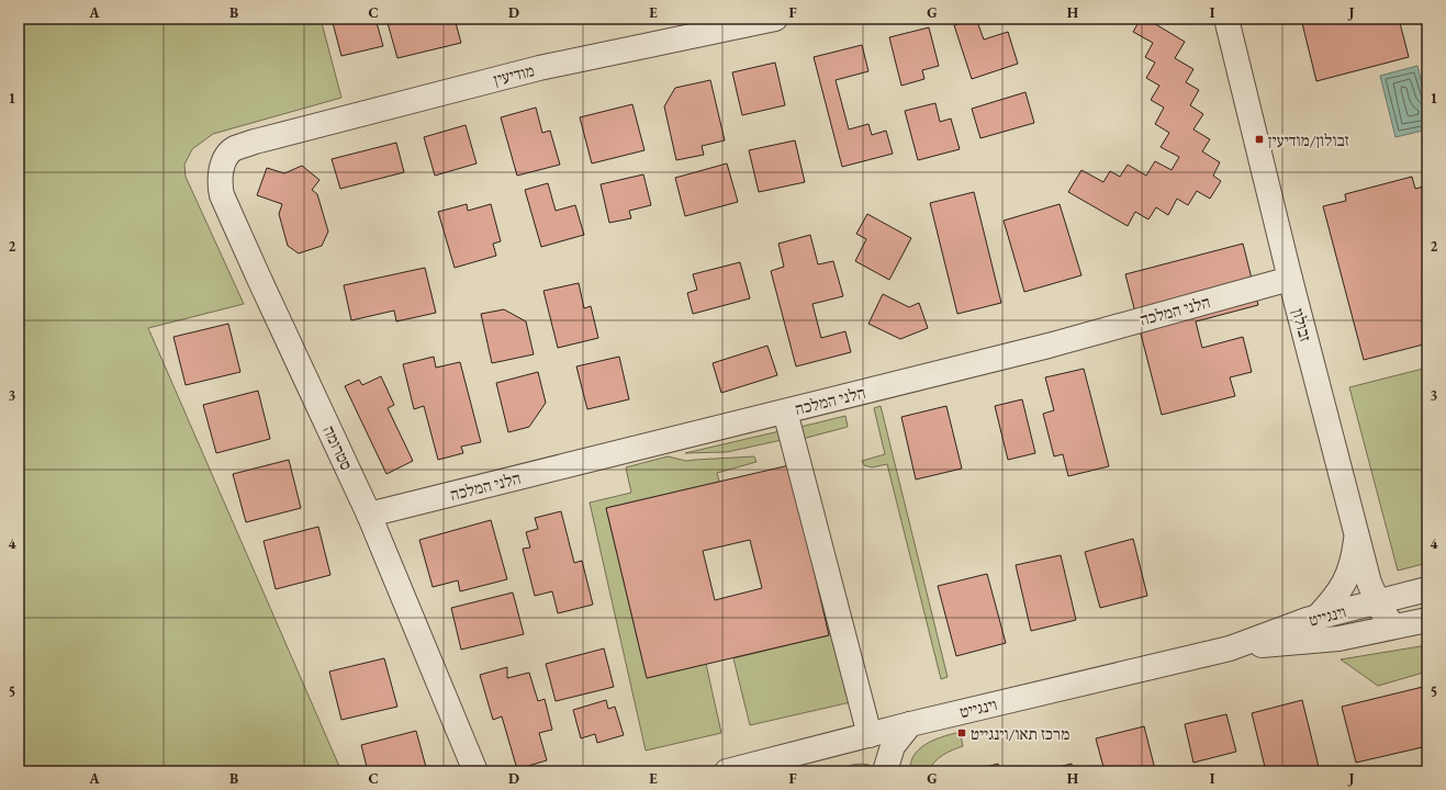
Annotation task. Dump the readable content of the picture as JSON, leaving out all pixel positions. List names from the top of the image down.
{
  "streets": {
    "street": [
      "מודיעין",
      "הלני המלכה",
      "זבולון",
      "סטרומה",
      "וינגייט"
    ]
  },
  "crossings": [
    ["מודיעין", "סטרומה"],
    ["הלני המלכה", "זבולון"],
    ["הלני המלכה", "סטרומה"],
    ["זבולון", "וינגייט"]
  ],
  "places": {
    "transit": ["זבולון/מודיעין", "מרכז תאו/וינגייט"]
  },
  "grid": {
    "columns": [
      "A",
      "B",
      "C",
      "D",
      "E",
      "F",
      "G",
      "H",
      "I",
      "J"
    ],
    "rows": [
      "1",
      "2",
      "3",
      "4",
      "5"
    ]
  }
}
